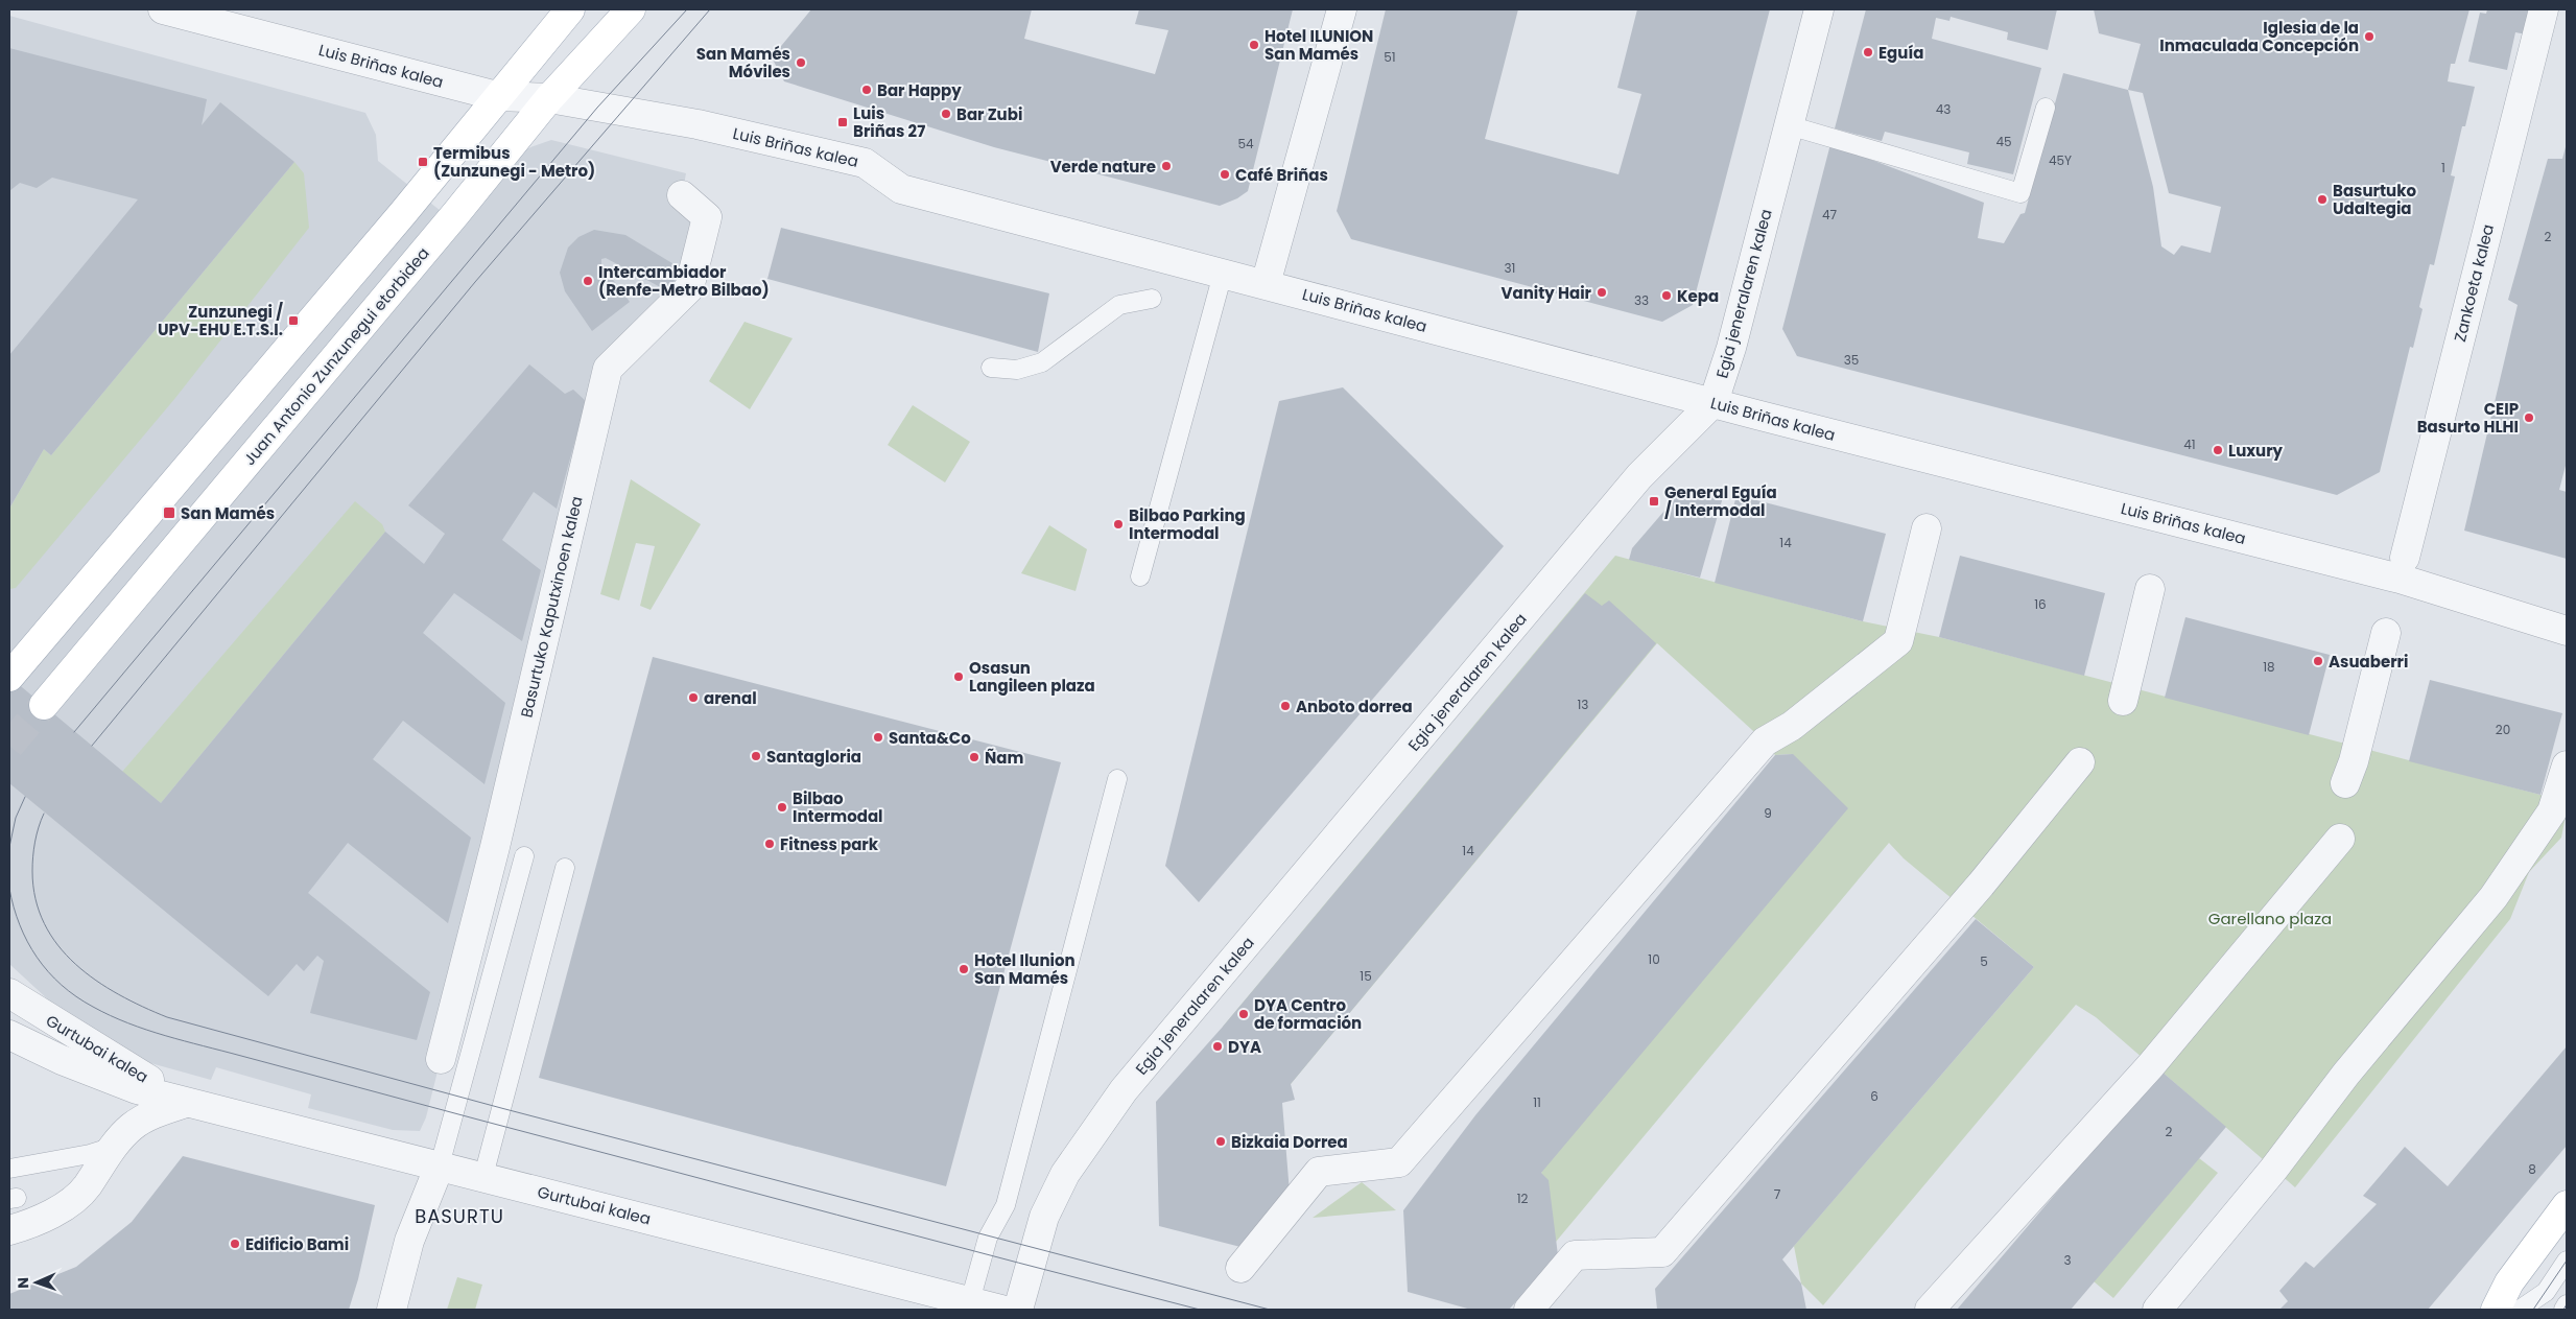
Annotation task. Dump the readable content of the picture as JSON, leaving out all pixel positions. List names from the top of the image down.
{
  "streets": {
    "main road": ["Juan Antonio Zunzunegui etorbidea"],
    "street": [
      "Luis Briñas kalea",
      "Zankoeta kalea",
      "Egia jeneralaren kalea",
      "Basurtuko Kaputxinoen kalea",
      "Gurtubai kalea"
    ]
  },
  "crossings": [
    ["Luis Briñas kalea", "Egia jeneralaren kalea"],
    ["Luis Briñas kalea", "Juan Antonio Zunzunegui etorbidea"]
  ],
  "districts": ["BASURTU"],
  "parks": ["Garellano plaza"],
  "places": {
    "other": [
      "Iglesia de la Inmaculada Concepción",
      "Hotel ILUNION San Mamés",
      "Eguía",
      "San Mamés Móviles",
      "Bar Happy",
      "Bar Zubi",
      "Verde nature",
      "Café Briñas",
      "Basurtuko Udaltegia",
      "Intercambiador (Renfe-Metro Bilbao)",
      "Vanity Hair",
      "Kepa",
      "CEIP Basurto HLHI",
      "Luxury",
      "Bilbao Parking Intermodal",
      "Asuaberri",
      "Osasun Langileen plaza",
      "arenal",
      "Anboto dorrea",
      "Santa&Co",
      "Santagloria",
      "Ñam",
      "Bilbao Intermodal",
      "Fitness park",
      "Hotel Ilunion San Mamés",
      "DYA Centro de formación",
      "DYA",
      "Bizkaia Dorrea",
      "Edificio Bami"
    ],
    "transit": [
      "Luis Briñas 27",
      "Termibus (Zunzunegi - Metro)",
      "Zunzunegi / UPV-EHU E.T.S.I.",
      "General Eguía / Intermodal",
      "San Mamés"
    ]
  },
  "house_numbers": [
    "51",
    "43",
    "45",
    "54",
    "45Y",
    "1",
    "47",
    "2",
    "31",
    "33",
    "35",
    "41",
    "14",
    "16",
    "18",
    "13",
    "20",
    "9",
    "14",
    "10",
    "5",
    "15",
    "6",
    "11",
    "2",
    "8",
    "7",
    "12",
    "3"
  ],
  "north": "left"
}
